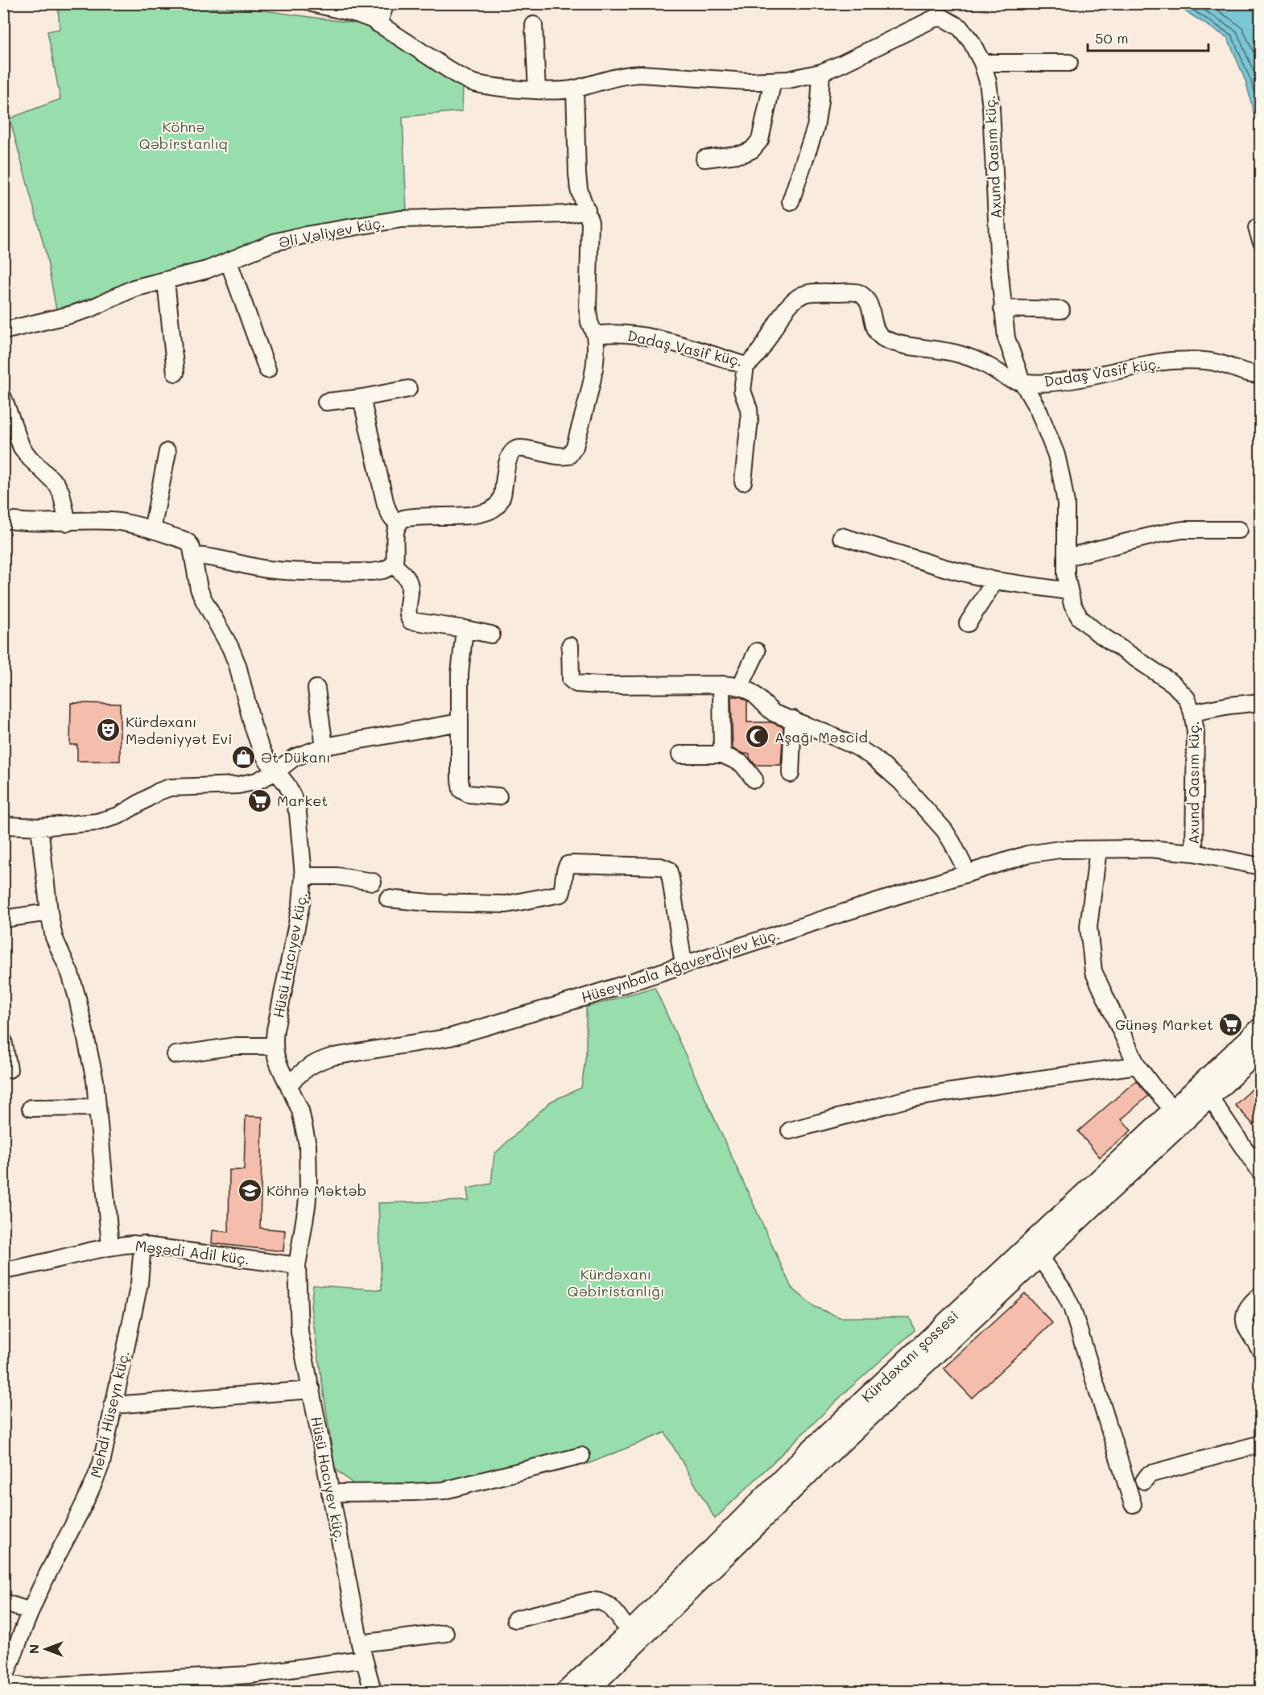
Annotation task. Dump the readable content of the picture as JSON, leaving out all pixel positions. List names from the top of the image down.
{
  "streets": {
    "main road": ["Kürdəxanı şossesi"],
    "street": [
      "Axund Qasım küç.",
      "Əli Vəliyev küç.",
      "Dadaş Vasif küç.",
      "Hüsü Hacıyev küç.",
      "Hüseynbala Ağaverdiyev küç.",
      "Məşədi Adil küç.",
      "Mehdi Hüseyn küç."
    ]
  },
  "crossings": [
    ["Axund Qasım küç.", "Dadaş Vasif küç."],
    ["Axund Qasım küç.", "Hüseynbala Ağaverdiyev küç."],
    ["Hüsü Hacıyev küç.", "Hüseynbala Ağaverdiyev küç."],
    ["Hüsü Hacıyev küç.", "Məşədi Adil küç."],
    ["Məşədi Adil küç.", "Mehdi Hüseyn küç."]
  ],
  "parks": ["Köhnə Qəbirstanlıq", "Kürdəxanı Qəbiristanlığı"],
  "places": {
    "theatre": ["Kürdəxanı Mədəniyyət Evi"],
    "mosque": ["Aşağı Məscid"],
    "shop": ["Ət Dükanı"],
    "supermarket": ["Market", "Günəş Market"],
    "school or university": ["Köhnə Məktəb"]
  },
  "scale_bar": "50 m",
  "north": "left"
}
